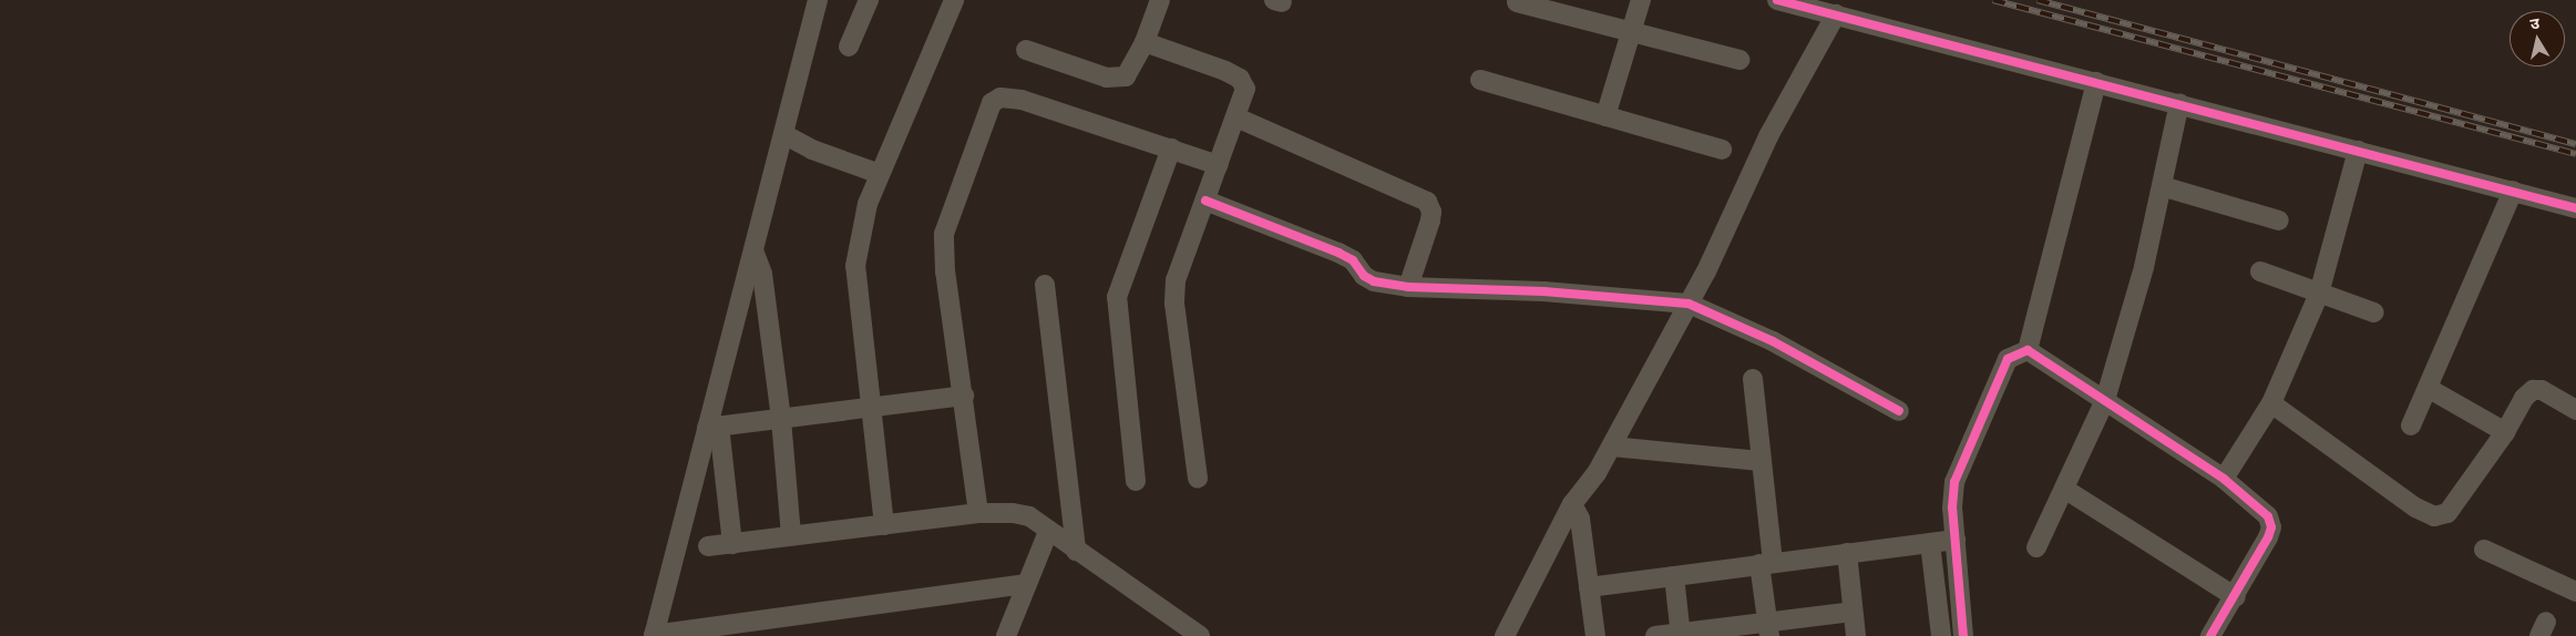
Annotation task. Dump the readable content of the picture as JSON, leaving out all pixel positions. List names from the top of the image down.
{
  "north": "top"
}
